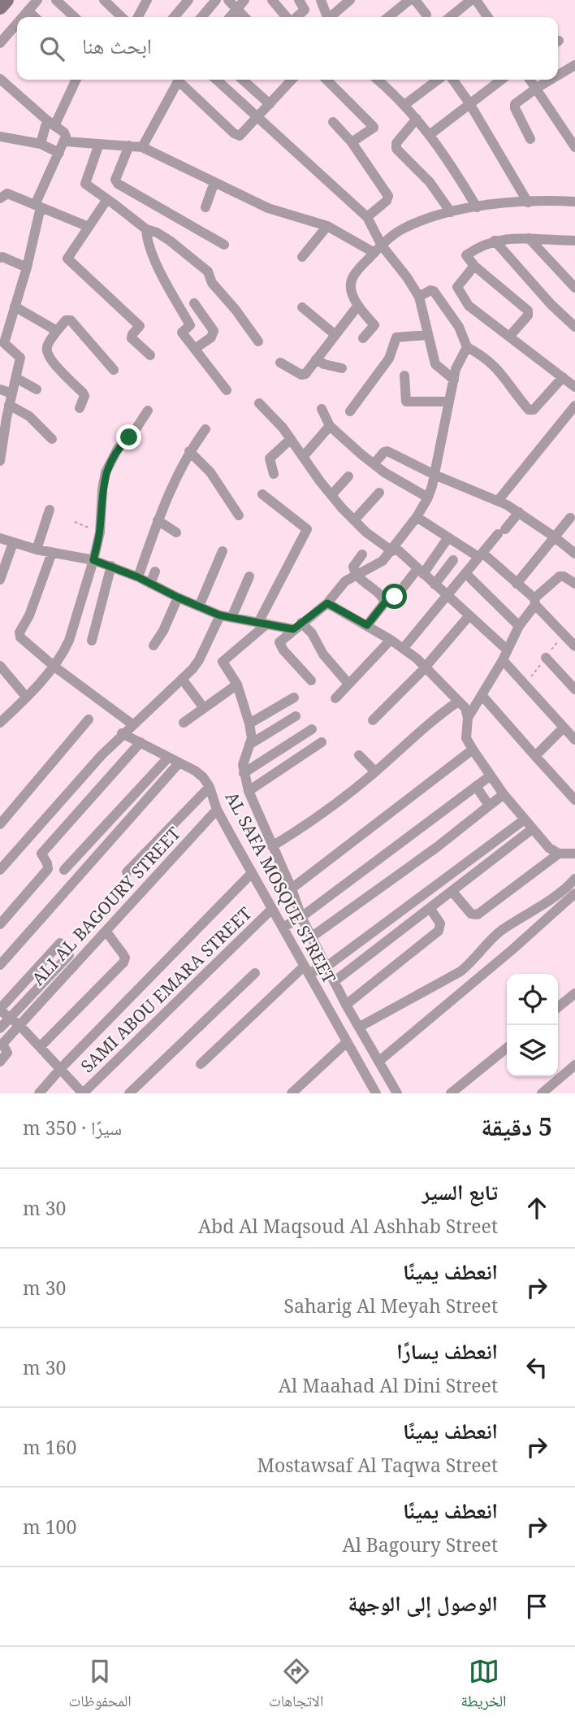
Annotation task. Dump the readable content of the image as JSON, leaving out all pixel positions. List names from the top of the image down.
{
  "streets": {
    "street": ["AL SAFA MOSQUE STREET", "ALI AL BAGOURY STREET", "SAMI ABOU EMARA STREET"]
  },
  "crossings": [
    ["AL SAFA MOSQUE STREET", "ALI AL BAGOURY STREET"],
    ["AL SAFA MOSQUE STREET", "SAMI ABOU EMARA STREET"]
  ],
  "page": {
    "search": "ابحث هنا",
    "heading": ["5 دقيقة", "سيرًا · 350 m"],
    "list": [
      ["تابع السير", "Abd Al Maqsoud Al Ashhab Street", "30 m"],
      ["انعطف يمينًا", "Saharig Al Meyah Street", "30 m"],
      ["انعطف يسارًا", "Al Maahad Al Dini Street", "30 m"],
      ["انعطف يمينًا", "Mostawsaf Al Taqwa Street", "160 m"],
      ["انعطف يمينًا", "Al Bagoury Street", "100 m"],
      "الوصول إلى الوجهة"
    ],
    "nav": ["الخريطة", "الاتجاهات", "المحفوظات"]
  }
}
